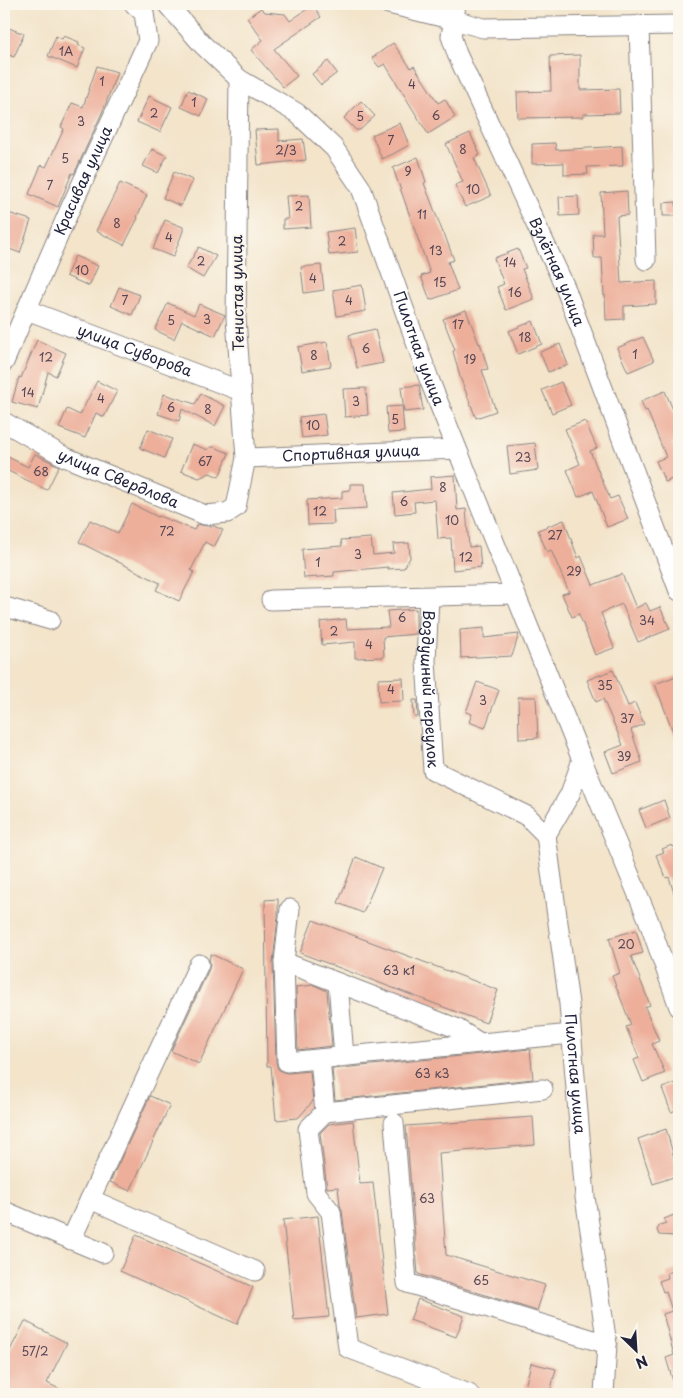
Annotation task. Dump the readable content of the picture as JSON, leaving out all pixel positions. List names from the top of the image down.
{
  "streets": {
    "street": [
      "Красивая улица",
      "Взлётная улица",
      "Тенистая улица",
      "Пилотная улица",
      "улица Суворова",
      "Спортивная улица",
      "улица Свердлова",
      "Воздушный переулок"
    ]
  },
  "crossings": [
    ["Красивая улица", "улица Суворова"],
    ["Тенистая улица", "Пилотная улица"],
    ["Тенистая улица", "улица Суворова"],
    ["Тенистая улица", "Спортивная улица"],
    ["Тенистая улица", "улица Свердлова"],
    ["Пилотная улица", "Спортивная улица"],
    ["Пилотная улица", "Воздушный переулок"]
  ],
  "house_numbers": [
    "1А",
    "1",
    "4",
    "1",
    "2",
    "6",
    "5",
    "3",
    "7",
    "8",
    "2/3",
    "5",
    "9",
    "7",
    "10",
    "2",
    "11",
    "8",
    "4",
    "2",
    "13",
    "2",
    "14",
    "10",
    "4",
    "15",
    "16",
    "7",
    "4",
    "3",
    "5",
    "17",
    "18",
    "6",
    "1",
    "8",
    "12",
    "19",
    "14",
    "4",
    "3",
    "6",
    "8",
    "5",
    "10",
    "23",
    "67",
    "68",
    "8",
    "6",
    "12",
    "10",
    "72",
    "27",
    "3",
    "12",
    "1",
    "29",
    "6",
    "34",
    "2",
    "4",
    "35",
    "4",
    "3",
    "37",
    "39",
    "20",
    "63 к1",
    "63 к3",
    "63",
    "65",
    "57/2"
  ],
  "north": "bottom right"
}
